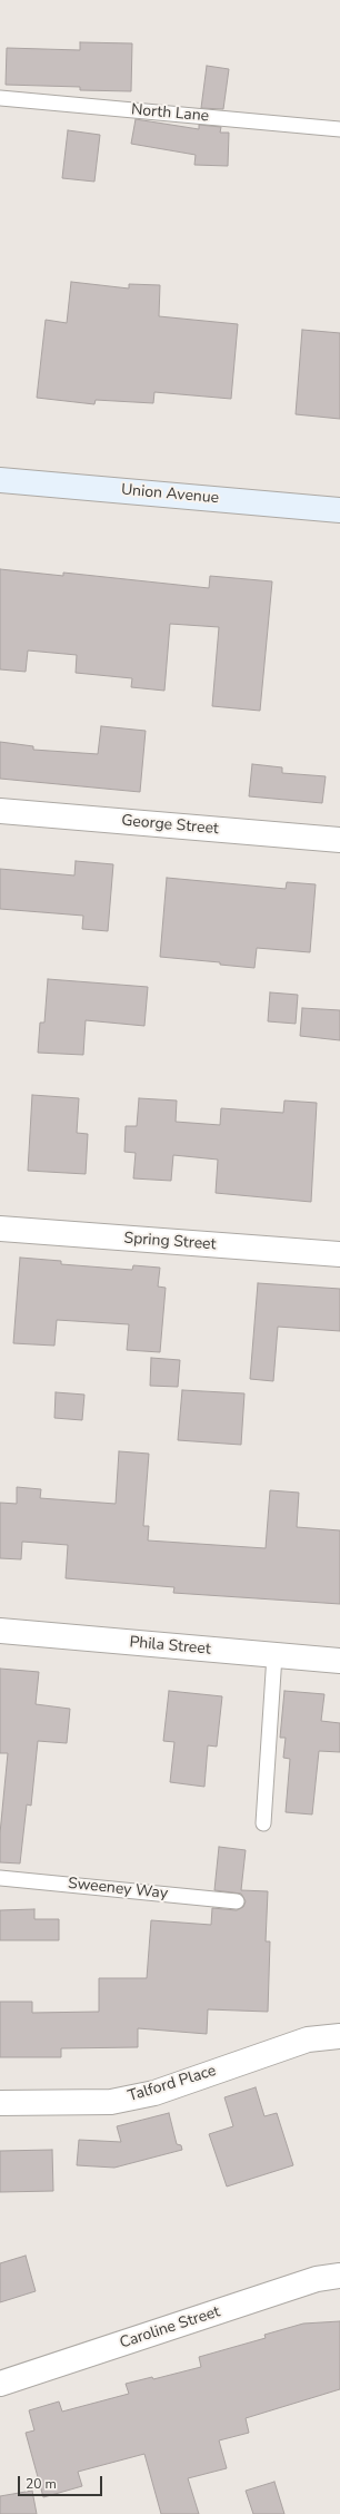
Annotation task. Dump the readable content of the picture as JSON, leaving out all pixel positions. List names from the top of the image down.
{
  "streets": {
    "main road": ["Union Avenue"],
    "street": [
      "George Street",
      "Spring Street",
      "Phila Street",
      "Talford Place",
      "Caroline Street"
    ],
    "lane": ["North Lane", "Sweeney Way"]
  },
  "scale_bar": "20 m"
}
